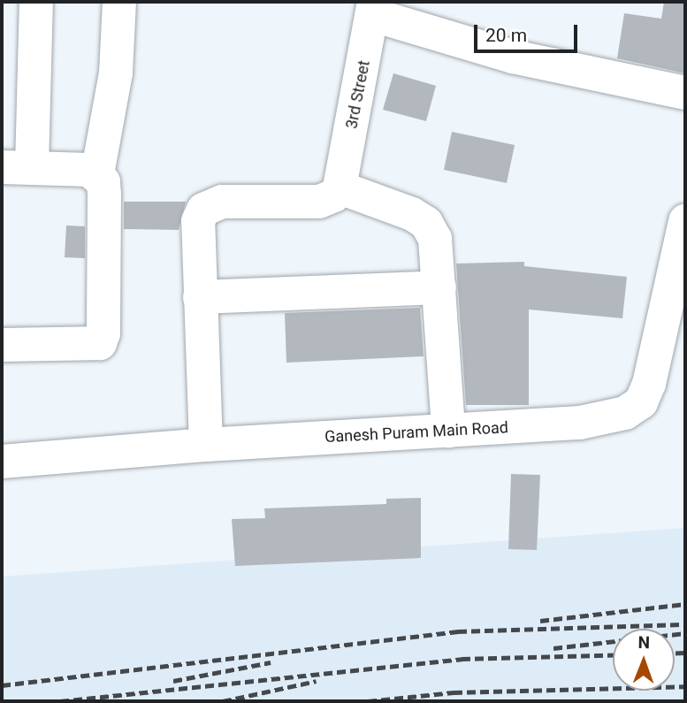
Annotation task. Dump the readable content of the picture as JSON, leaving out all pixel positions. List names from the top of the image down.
{
  "streets": {
    "street": ["3rd Street", "Ganesh Puram Main Road"]
  },
  "scale_bar": "20 m",
  "north": "top"
}
